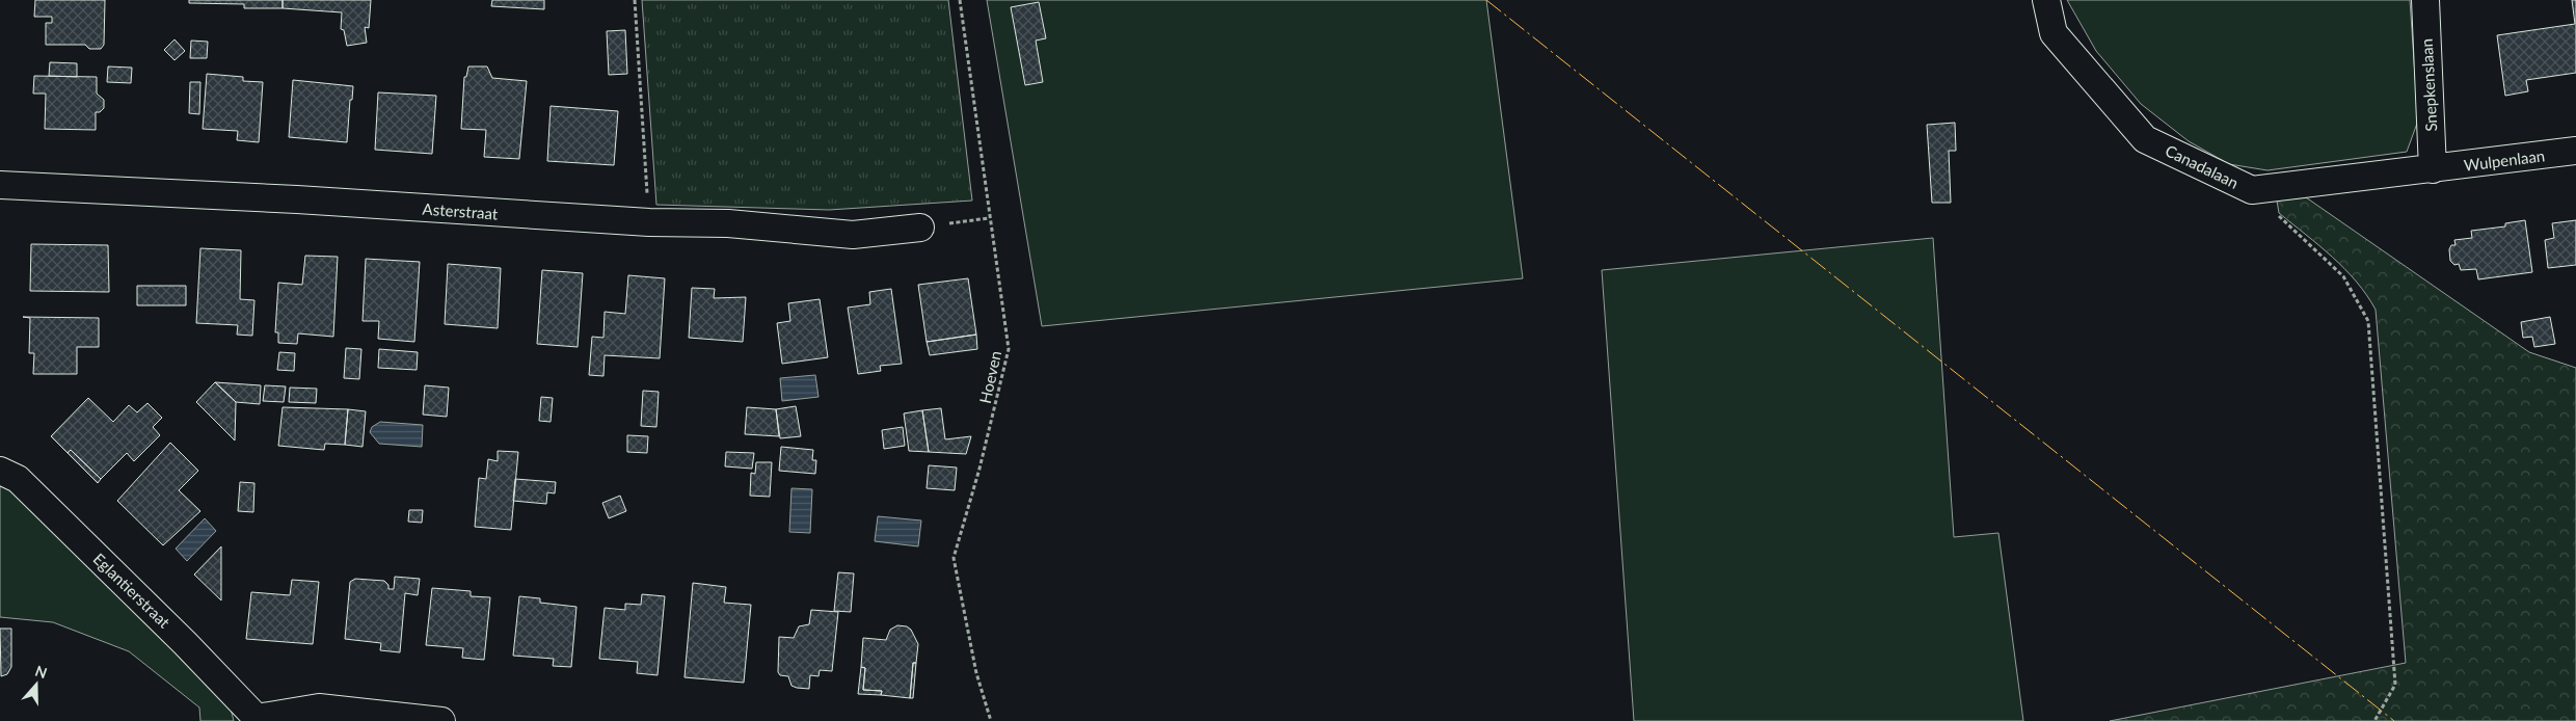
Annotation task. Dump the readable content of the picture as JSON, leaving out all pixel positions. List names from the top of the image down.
{
  "streets": {
    "street": [
      "Snepkenslaan",
      "Wulpenlaan",
      "Canadalaan",
      "Asterstraat",
      "Eglantierstraat"
    ],
    "path": ["Hoeven"]
  },
  "crossings": [
    ["Snepkenslaan", "Wulpenlaan"],
    ["Snepkenslaan", "Canadalaan"],
    ["Wulpenlaan", "Canadalaan"]
  ],
  "north": "top"
}
